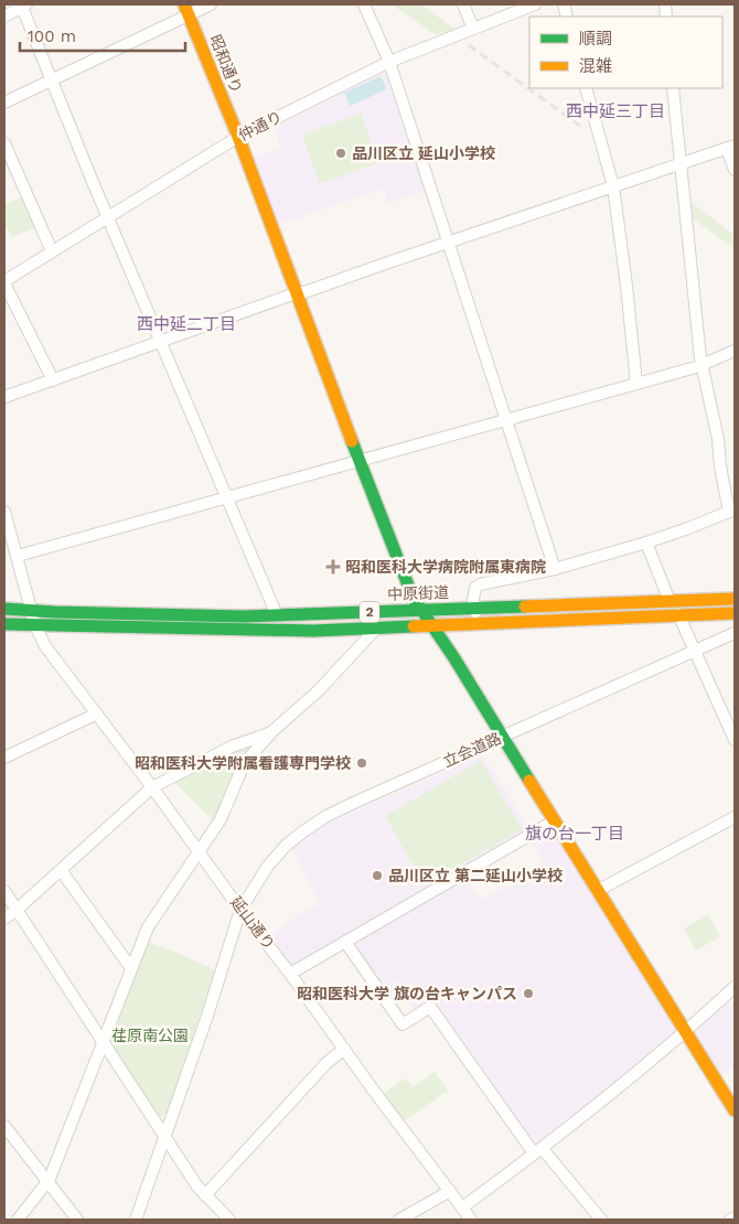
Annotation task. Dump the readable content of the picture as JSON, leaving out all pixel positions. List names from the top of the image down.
{
  "streets": {
    "main road": ["昭和通り", "中原街道", "2"],
    "street": ["仲通り", "立会道路", "延山通り"]
  },
  "crossings": [
    ["昭和通り", "仲通り"],
    ["昭和通り", "中原街道"],
    ["昭和通り", "2"],
    ["昭和通り", "立会道路"],
    ["中原街道", "延山通り"],
    ["2", "延山通り"],
    ["立会道路", "延山通り"]
  ],
  "districts": ["西中延三丁目", "西中延二丁目", "旗の台一丁目"],
  "parks": ["荏原南公園"],
  "places": {
    "other": [
      "品川区立 延山小学校",
      "昭和医科大学附属看護専門学校",
      "品川区立 第二延山小学校",
      "昭和医科大学 旗の台キャンパス"
    ],
    "health": ["昭和医科大学病院附属東病院"]
  },
  "legend": ["順調", "混雑"],
  "scale_bar": "100 m"
}
